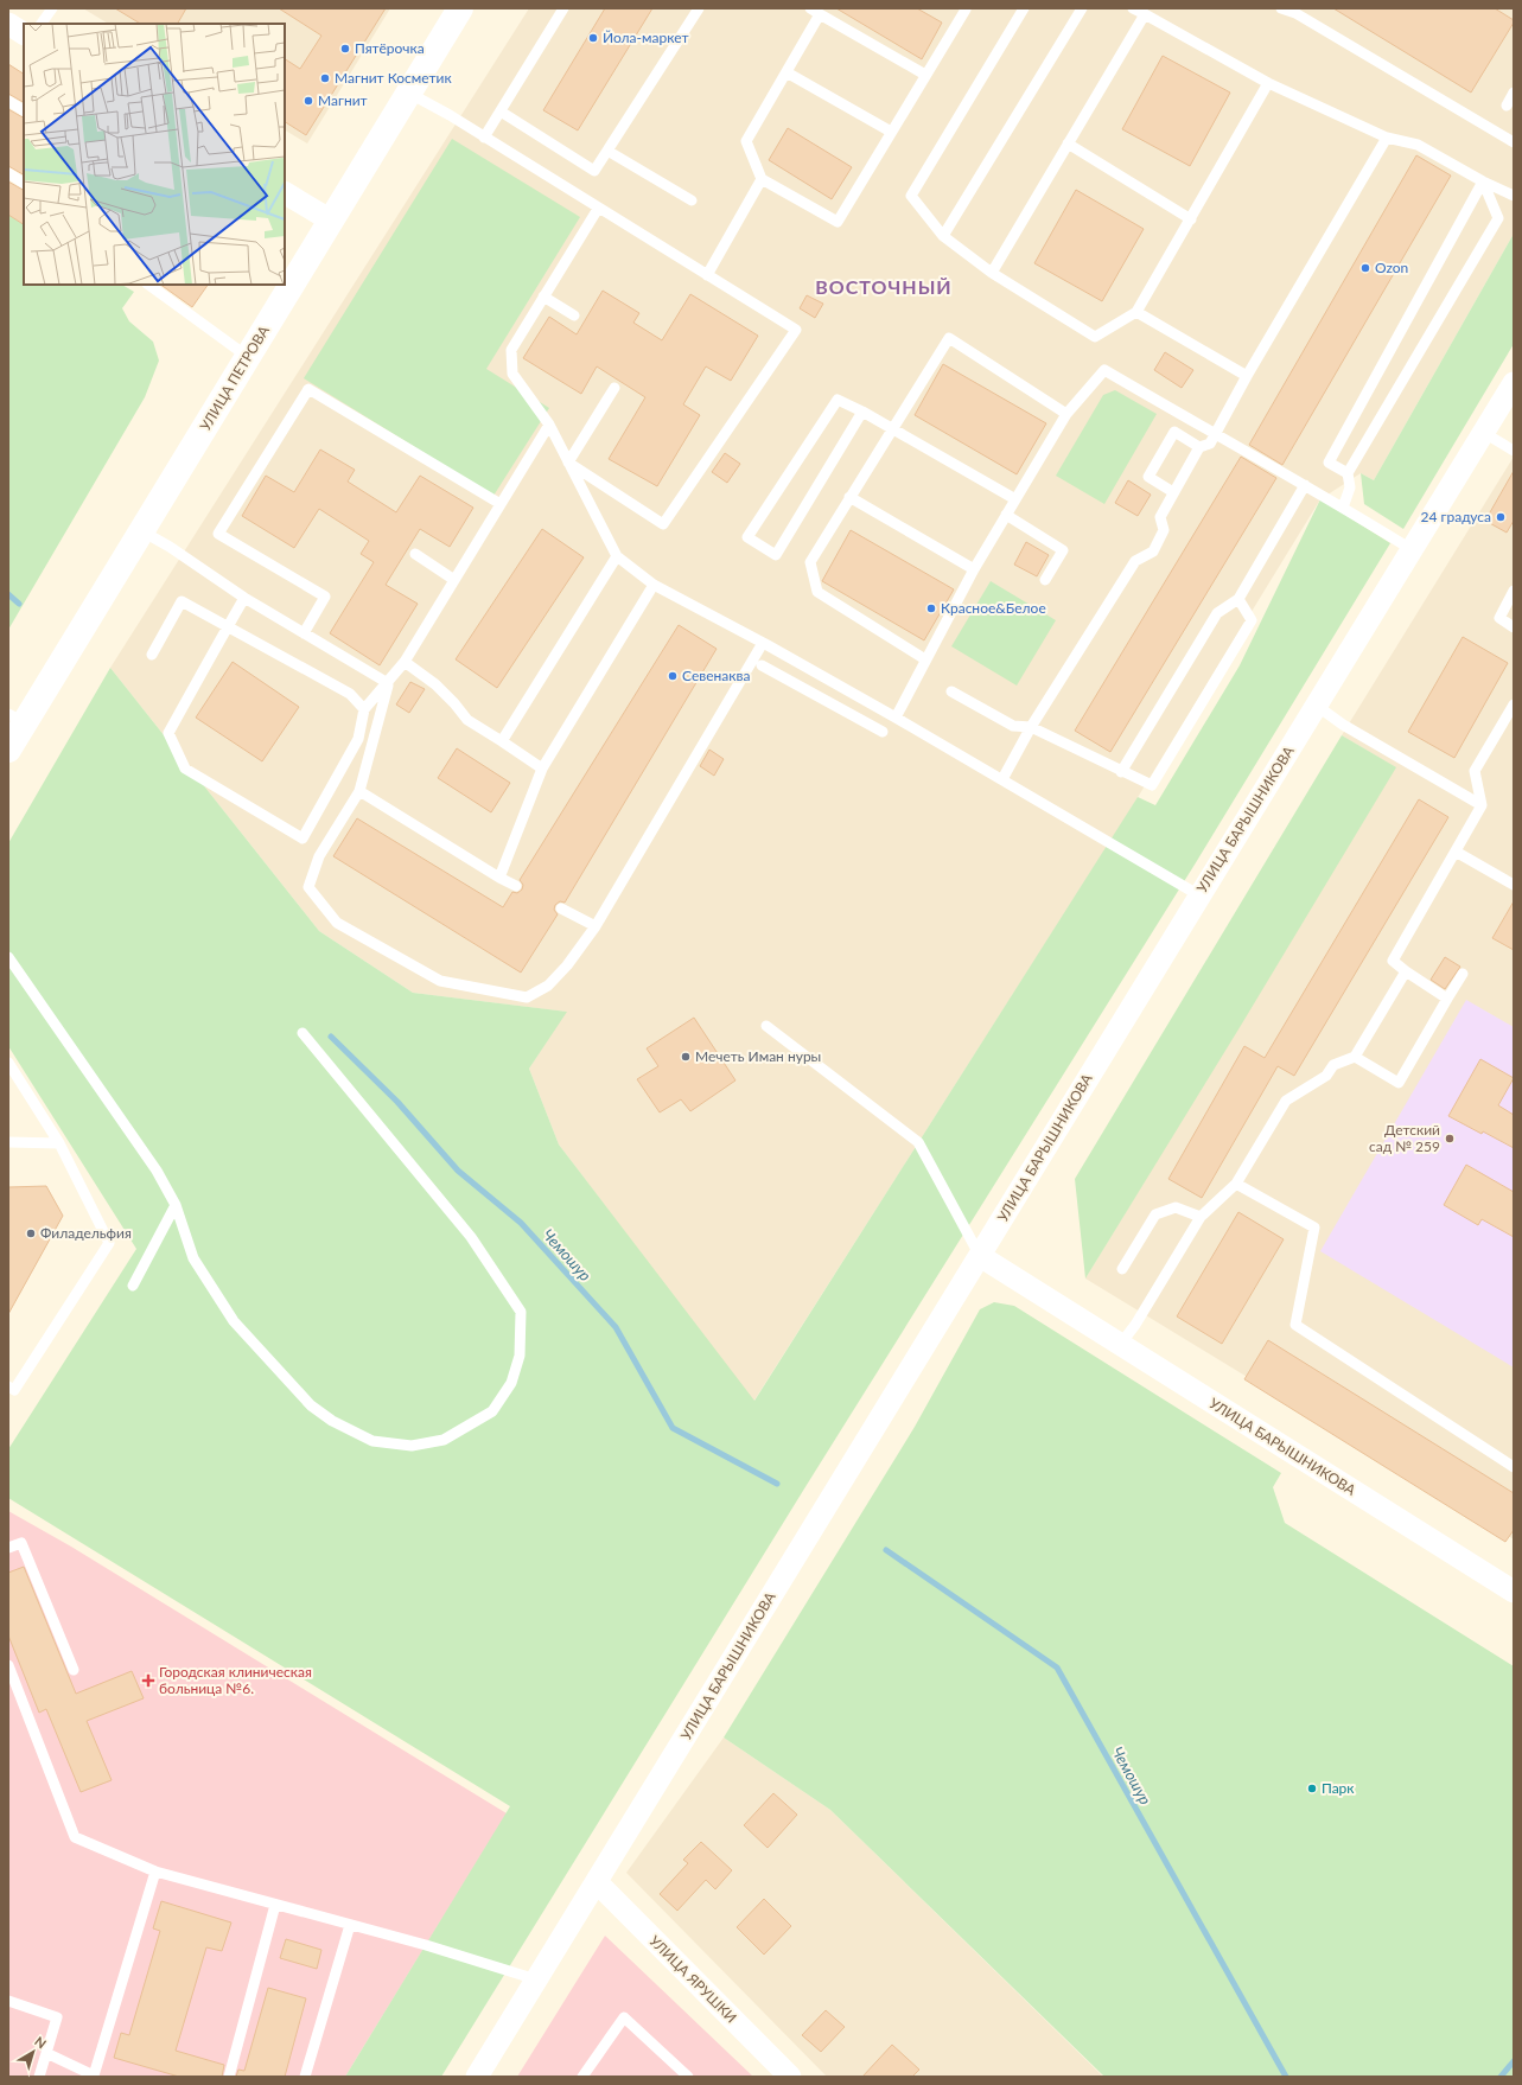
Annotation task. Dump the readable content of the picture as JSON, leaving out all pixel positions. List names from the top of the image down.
{
  "streets": {
    "main road": ["УЛИЦА ПЕТРОВА"],
    "street": ["УЛИЦА БАРЫШНИКОВА", "УЛИЦА ЯРУШКИ"]
  },
  "crossings": [
    ["УЛИЦА БАРЫШНИКОВА", "УЛИЦА ЯРУШКИ"]
  ],
  "districts": ["ВОСТОЧНЫЙ"],
  "water": ["Чемошур"],
  "places": {
    "other": [
      "Йола-маркет",
      "Пятёрочка",
      "Магнит Косметик",
      "Магнит",
      "Ozon",
      "24 градуса",
      "Красное&Белое",
      "Севенаква",
      "Мечеть Иман нуры",
      "Детский сад № 259",
      "Филадельфия",
      "Парк"
    ],
    "health": ["Городская клиническая больница №6."]
  },
  "north": "top right"
}
